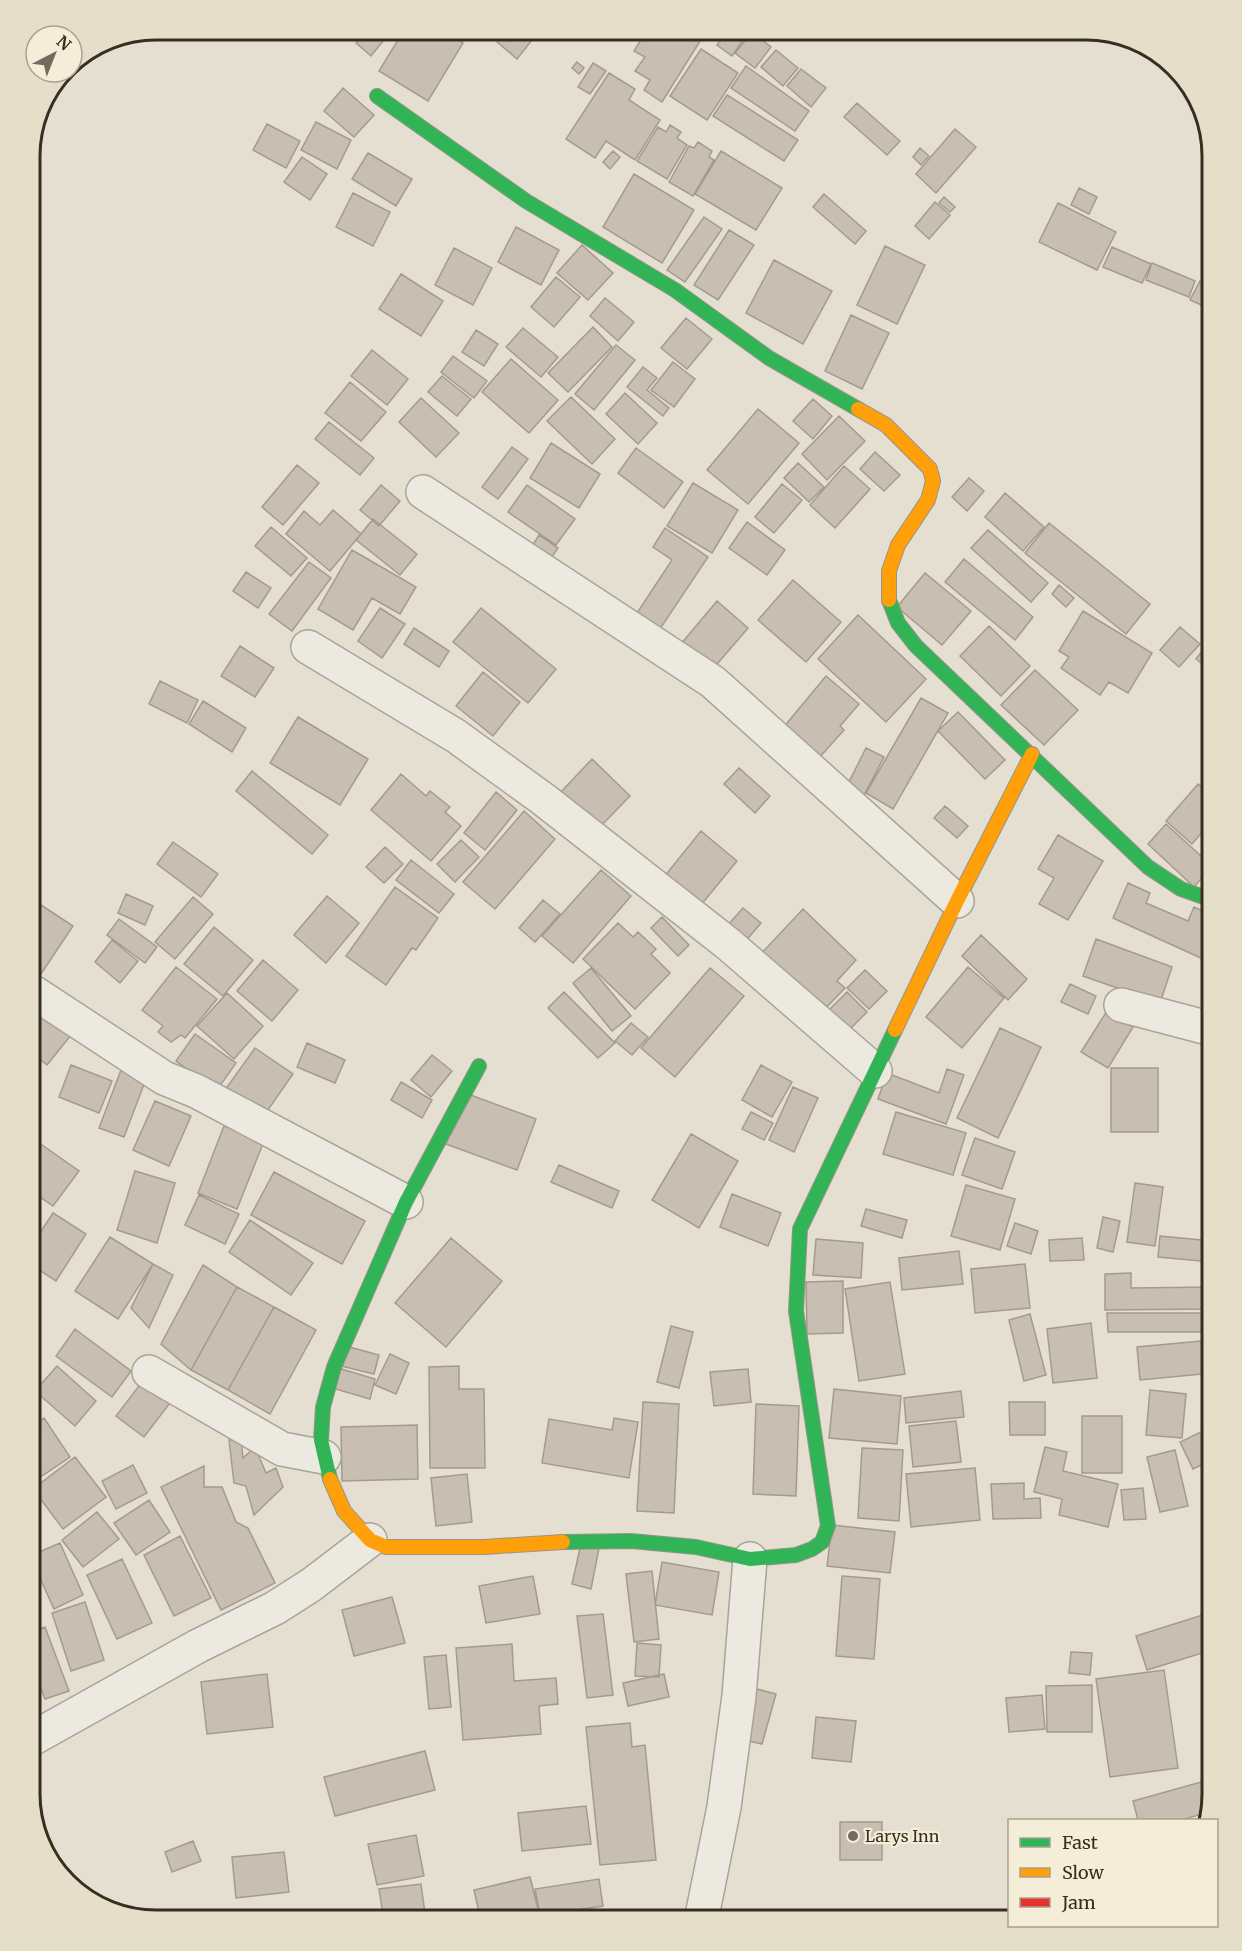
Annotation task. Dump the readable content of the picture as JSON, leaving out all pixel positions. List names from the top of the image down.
{
  "places": ["Larys Inn"],
  "legend": ["Fast", "Slow", "Jam"],
  "north": "top right"
}
